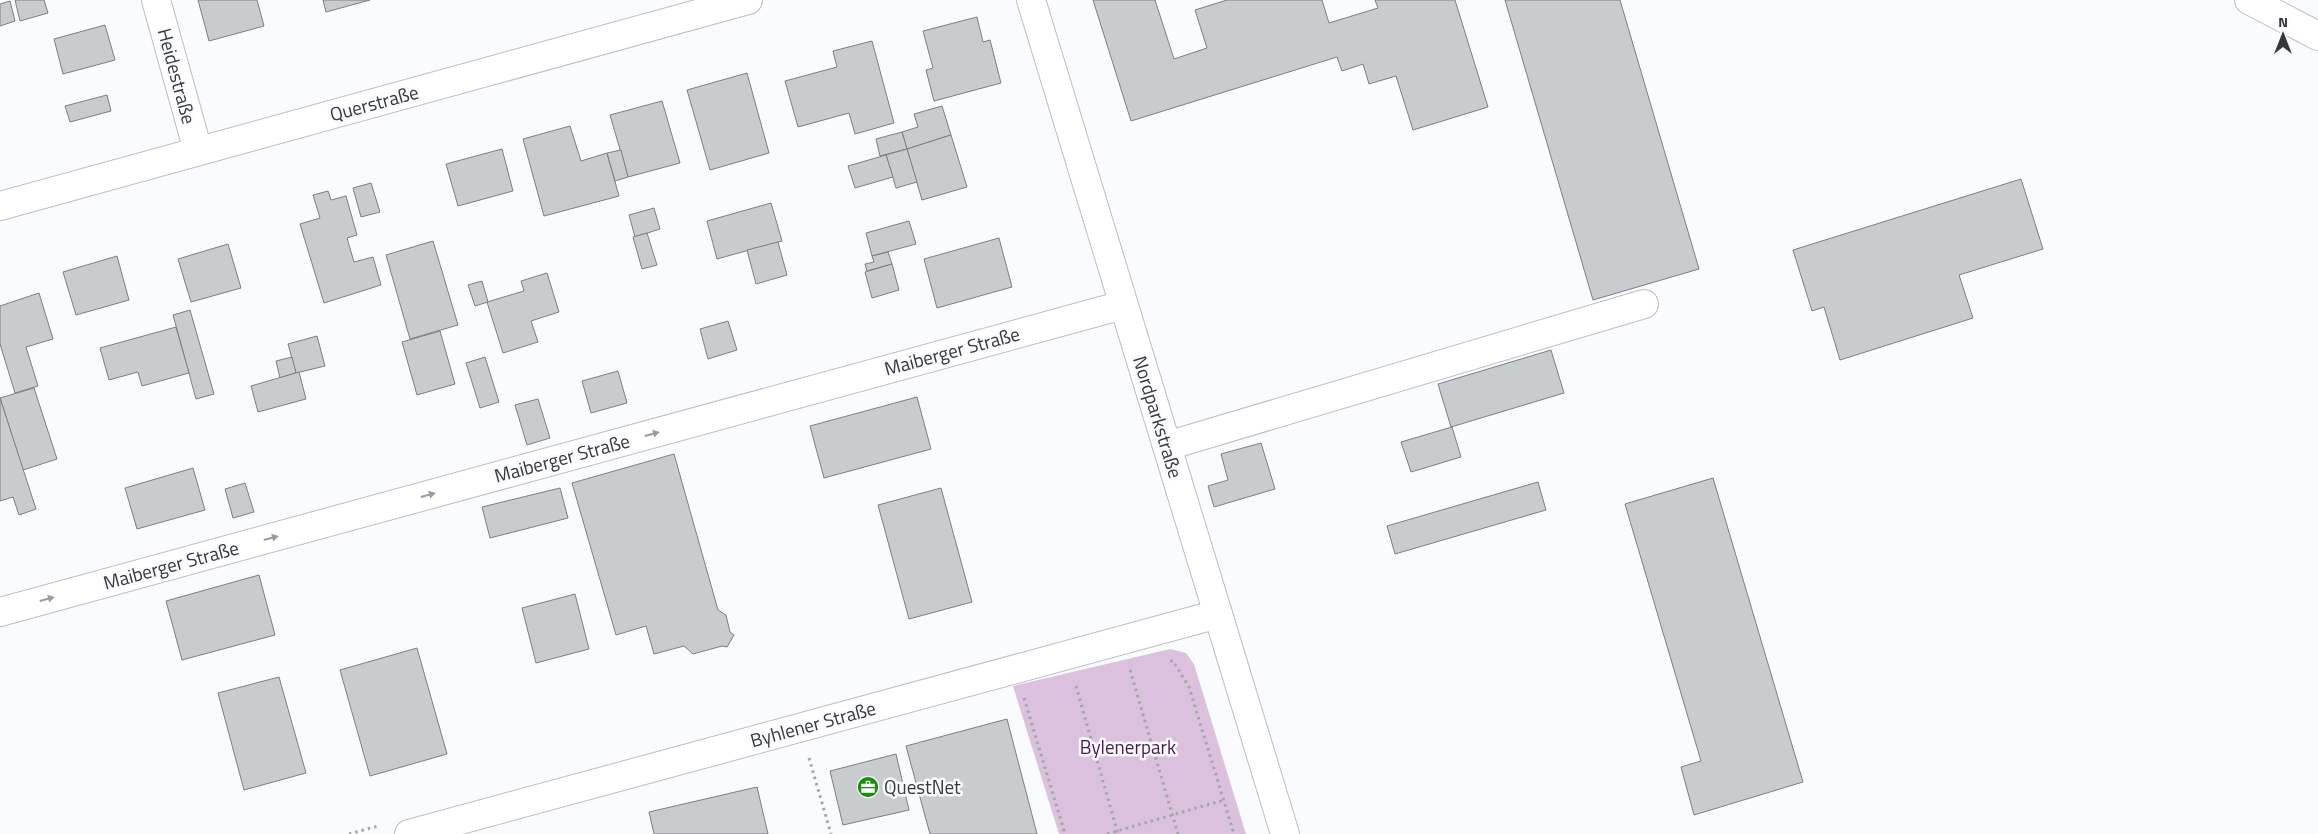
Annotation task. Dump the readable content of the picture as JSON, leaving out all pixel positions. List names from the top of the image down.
{
  "streets": {
    "street": [
      "Heidestraße",
      "Querstraße",
      "Maiberger Straße",
      "Nordparkstraße",
      "Byhlener Straße"
    ]
  },
  "crossings": [
    ["Heidestraße", "Querstraße"],
    ["Maiberger Straße", "Nordparkstraße"],
    ["Nordparkstraße", "Byhlener Straße"]
  ],
  "one_way": ["Maiberger Straße"],
  "parks": ["Bylenerpark"],
  "places": {
    "office": ["QuestNet"]
  },
  "north": "top"
}
